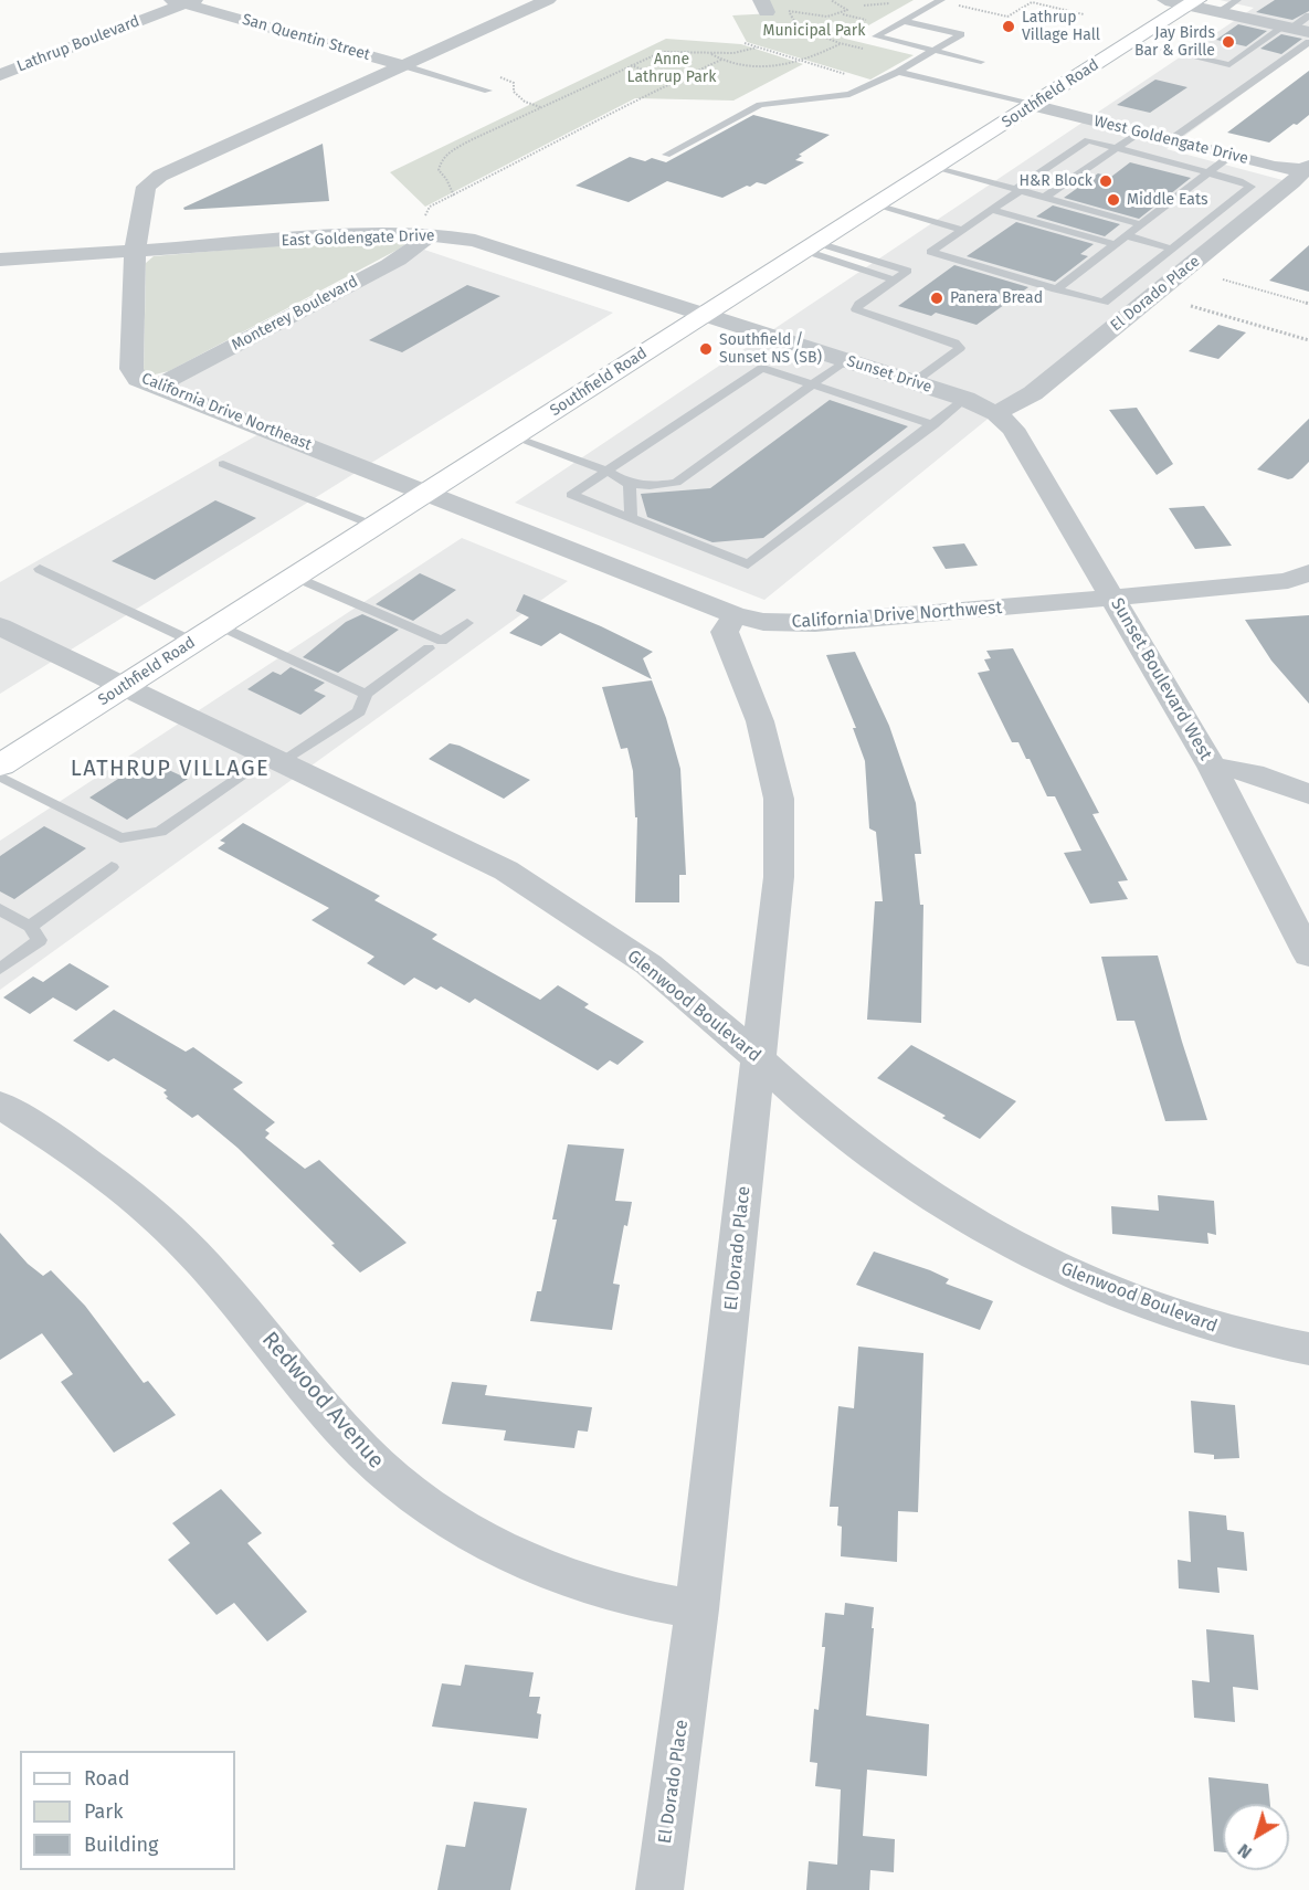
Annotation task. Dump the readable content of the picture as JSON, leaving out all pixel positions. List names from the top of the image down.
{
  "streets": {
    "main road": ["Southfield Road"],
    "street": [
      "San Quentin Street",
      "Lathrup Boulevard",
      "West Goldengate Drive",
      "East Goldengate Drive",
      "El Dorado Place",
      "Monterey Boulevard",
      "Sunset Drive",
      "California Drive Northeast",
      "California Drive Northwest",
      "Sunset Boulevard West",
      "Glenwood Boulevard",
      "Redwood Avenue"
    ]
  },
  "crossings": [
    ["San Quentin Street", "Lathrup Boulevard"],
    ["San Quentin Street", "California Drive Northeast"],
    ["Southfield Road", "West Goldengate Drive"],
    ["Southfield Road", "East Goldengate Drive"],
    ["Southfield Road", "Sunset Drive"],
    ["Southfield Road", "California Drive Northeast"],
    ["Southfield Road", "California Drive Northwest"],
    ["Southfield Road", "Glenwood Boulevard"],
    ["West Goldengate Drive", "El Dorado Place"],
    ["East Goldengate Drive", "Monterey Boulevard"],
    ["East Goldengate Drive", "Sunset Drive"],
    ["East Goldengate Drive", "California Drive Northeast"],
    ["El Dorado Place", "Sunset Drive"],
    ["El Dorado Place", "California Drive Northwest"],
    ["El Dorado Place", "Sunset Boulevard West"],
    ["El Dorado Place", "Glenwood Boulevard"],
    ["El Dorado Place", "Redwood Avenue"],
    ["Monterey Boulevard", "California Drive Northeast"],
    ["Sunset Drive", "Sunset Boulevard West"],
    ["California Drive Northeast", "California Drive Northwest"],
    ["California Drive Northwest", "Sunset Boulevard West"]
  ],
  "districts": ["LATHRUP VILLAGE"],
  "parks": ["Municipal Park", "Anne Lathrup Park"],
  "places": [
    "Lathrup Village Hall",
    "Jay Birds Bar & Grille",
    "H&R Block",
    "Middle Eats",
    "Panera Bread",
    "Southfield / Sunset NS (SB)"
  ],
  "legend": ["Road", "Park", "Building"],
  "north": "bottom left"
}
